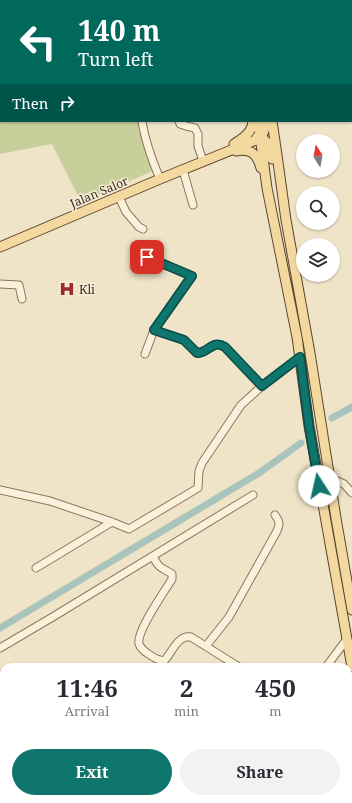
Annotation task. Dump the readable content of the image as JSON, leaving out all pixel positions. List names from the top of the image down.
{
  "streets": {
    "main road": ["Jalan Salor"]
  },
  "places": {
    "hospital": ["Kli"]
  },
  "north": "top",
  "page": {
    "turn": ["140 m", "Turn left"],
    "then": "Then",
    "eta": [
      "11:46",
      "Arrival",
      "2",
      "min",
      "450",
      "m"
    ],
    "buttons": ["Exit", "Share"]
  }
}
